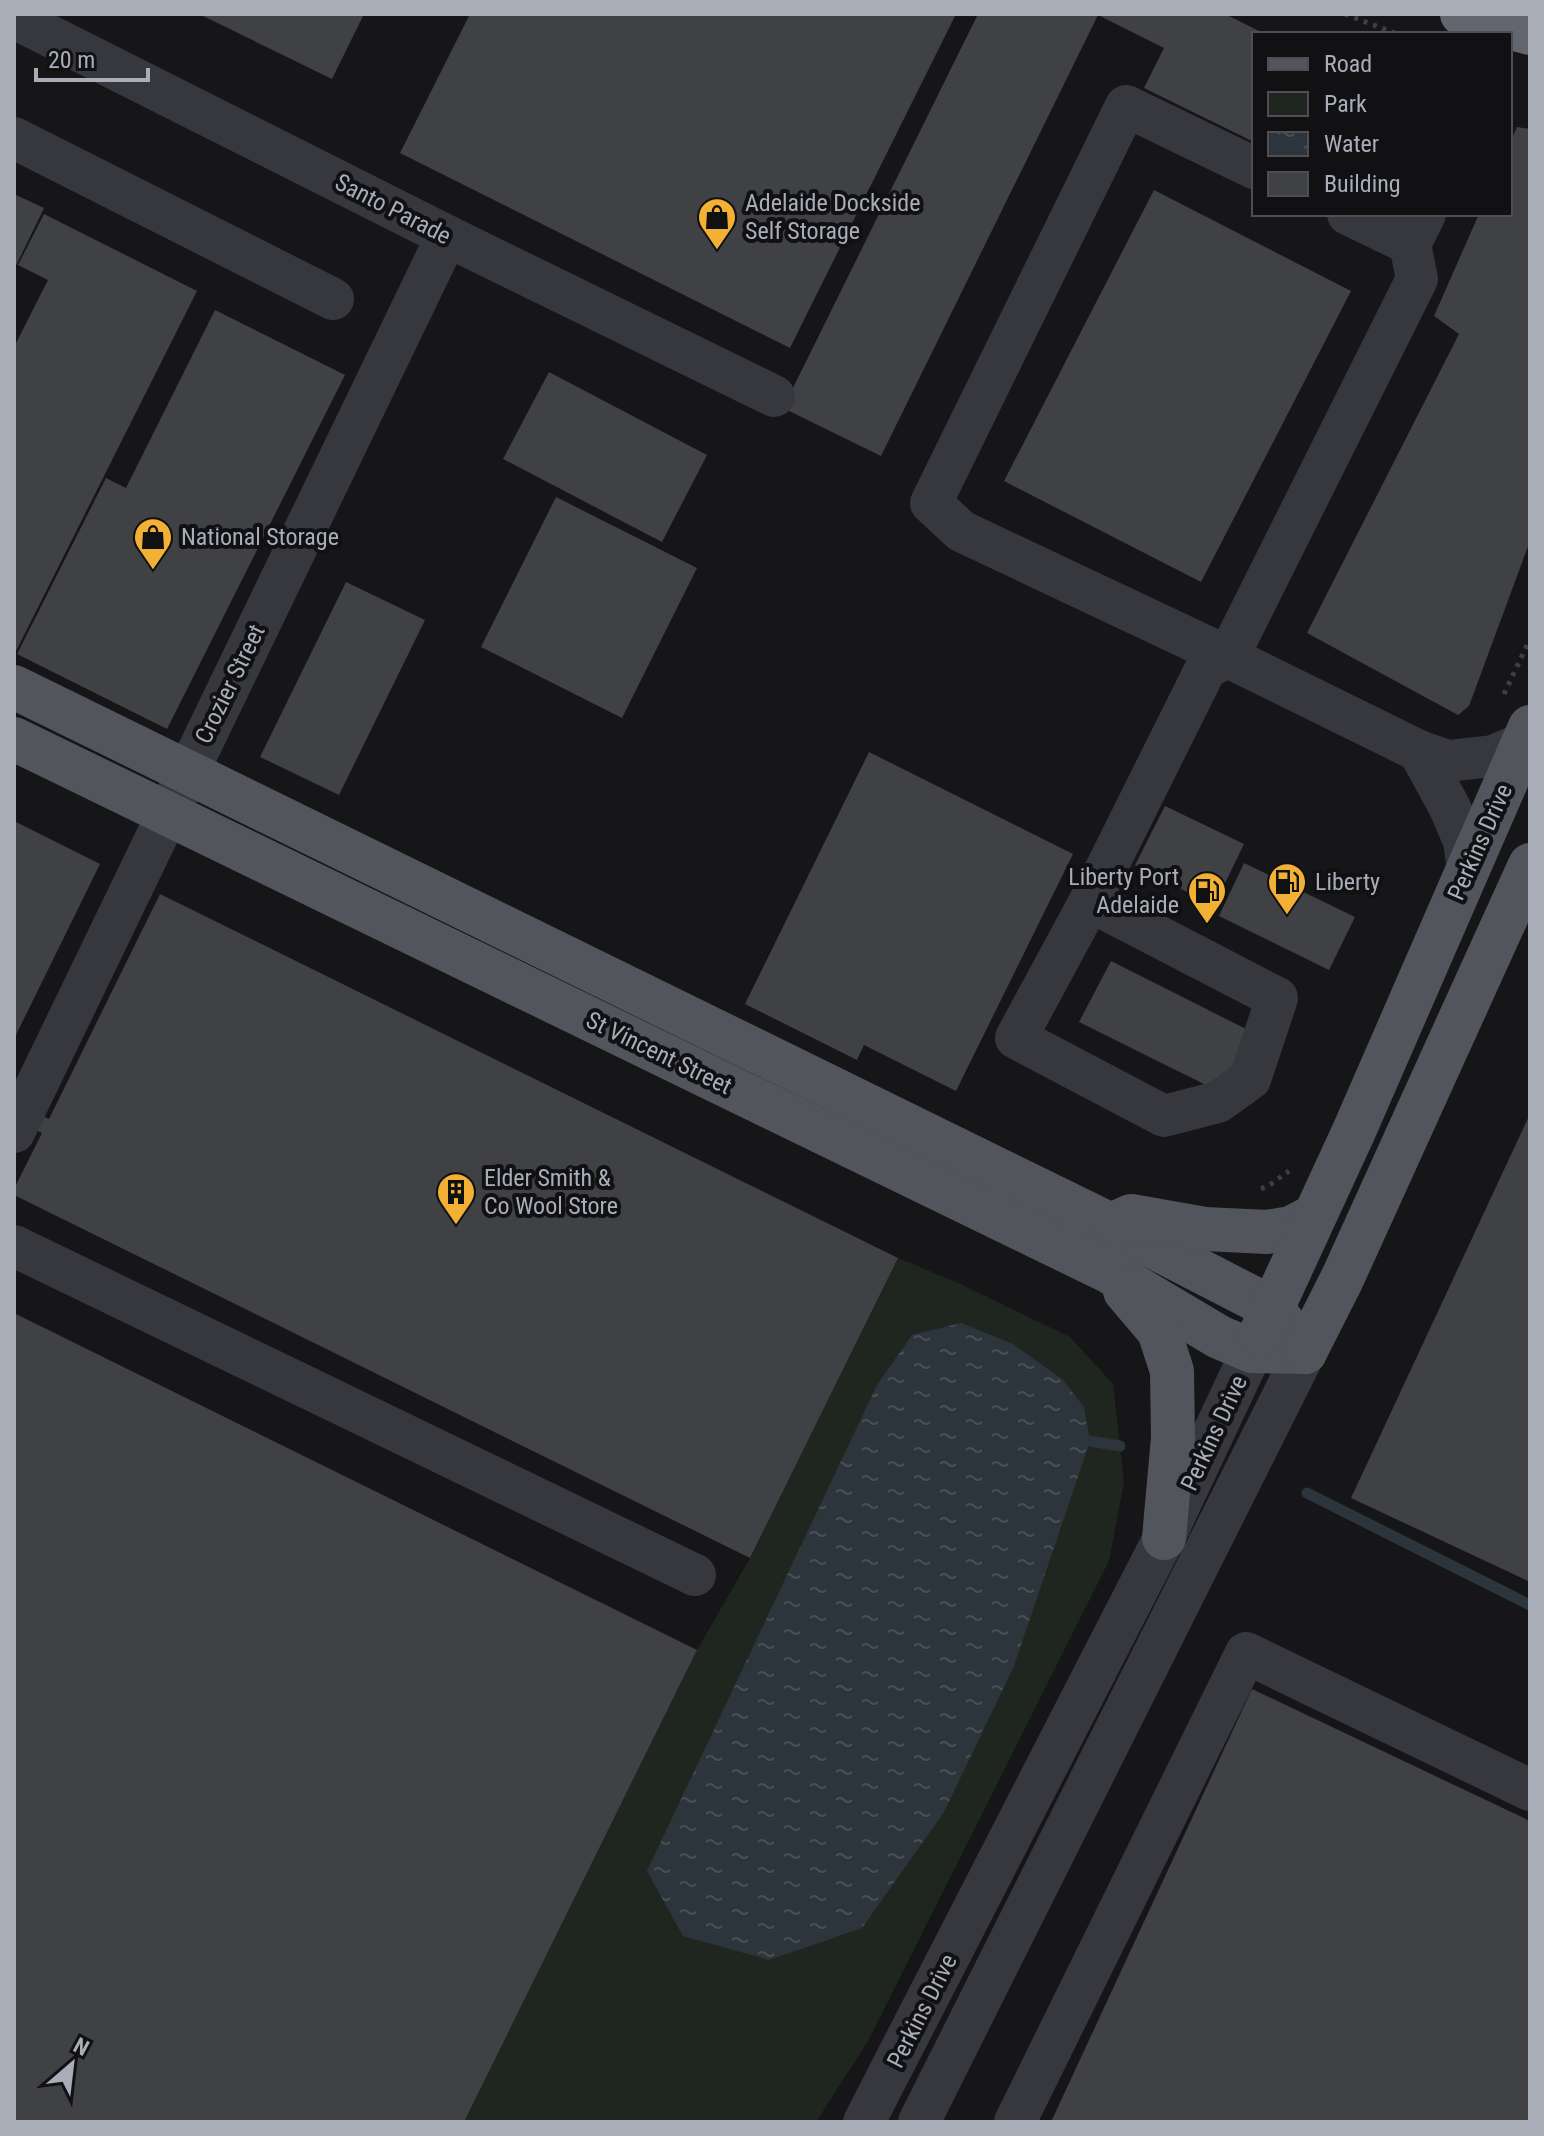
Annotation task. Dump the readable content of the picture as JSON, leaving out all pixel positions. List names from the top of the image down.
{
  "streets": {
    "main road": ["Perkins Drive", "St Vincent Street"],
    "street": ["Santo Parade", "Crozier Street"]
  },
  "crossings": [
    ["Santo Parade", "Crozier Street"],
    ["Crozier Street", "St Vincent Street"],
    ["Perkins Drive", "St Vincent Street"]
  ],
  "places": {
    "shop": ["Adelaide Dockside Self Storage", "National Storage"],
    "fuel station": ["Liberty", "Liberty Port Adelaide"],
    "building": ["Elder Smith & Co Wool Store"]
  },
  "legend": [
    "Road",
    "Park",
    "Water",
    "Building"
  ],
  "scale_bar": "20 m",
  "north": "top right"
}
